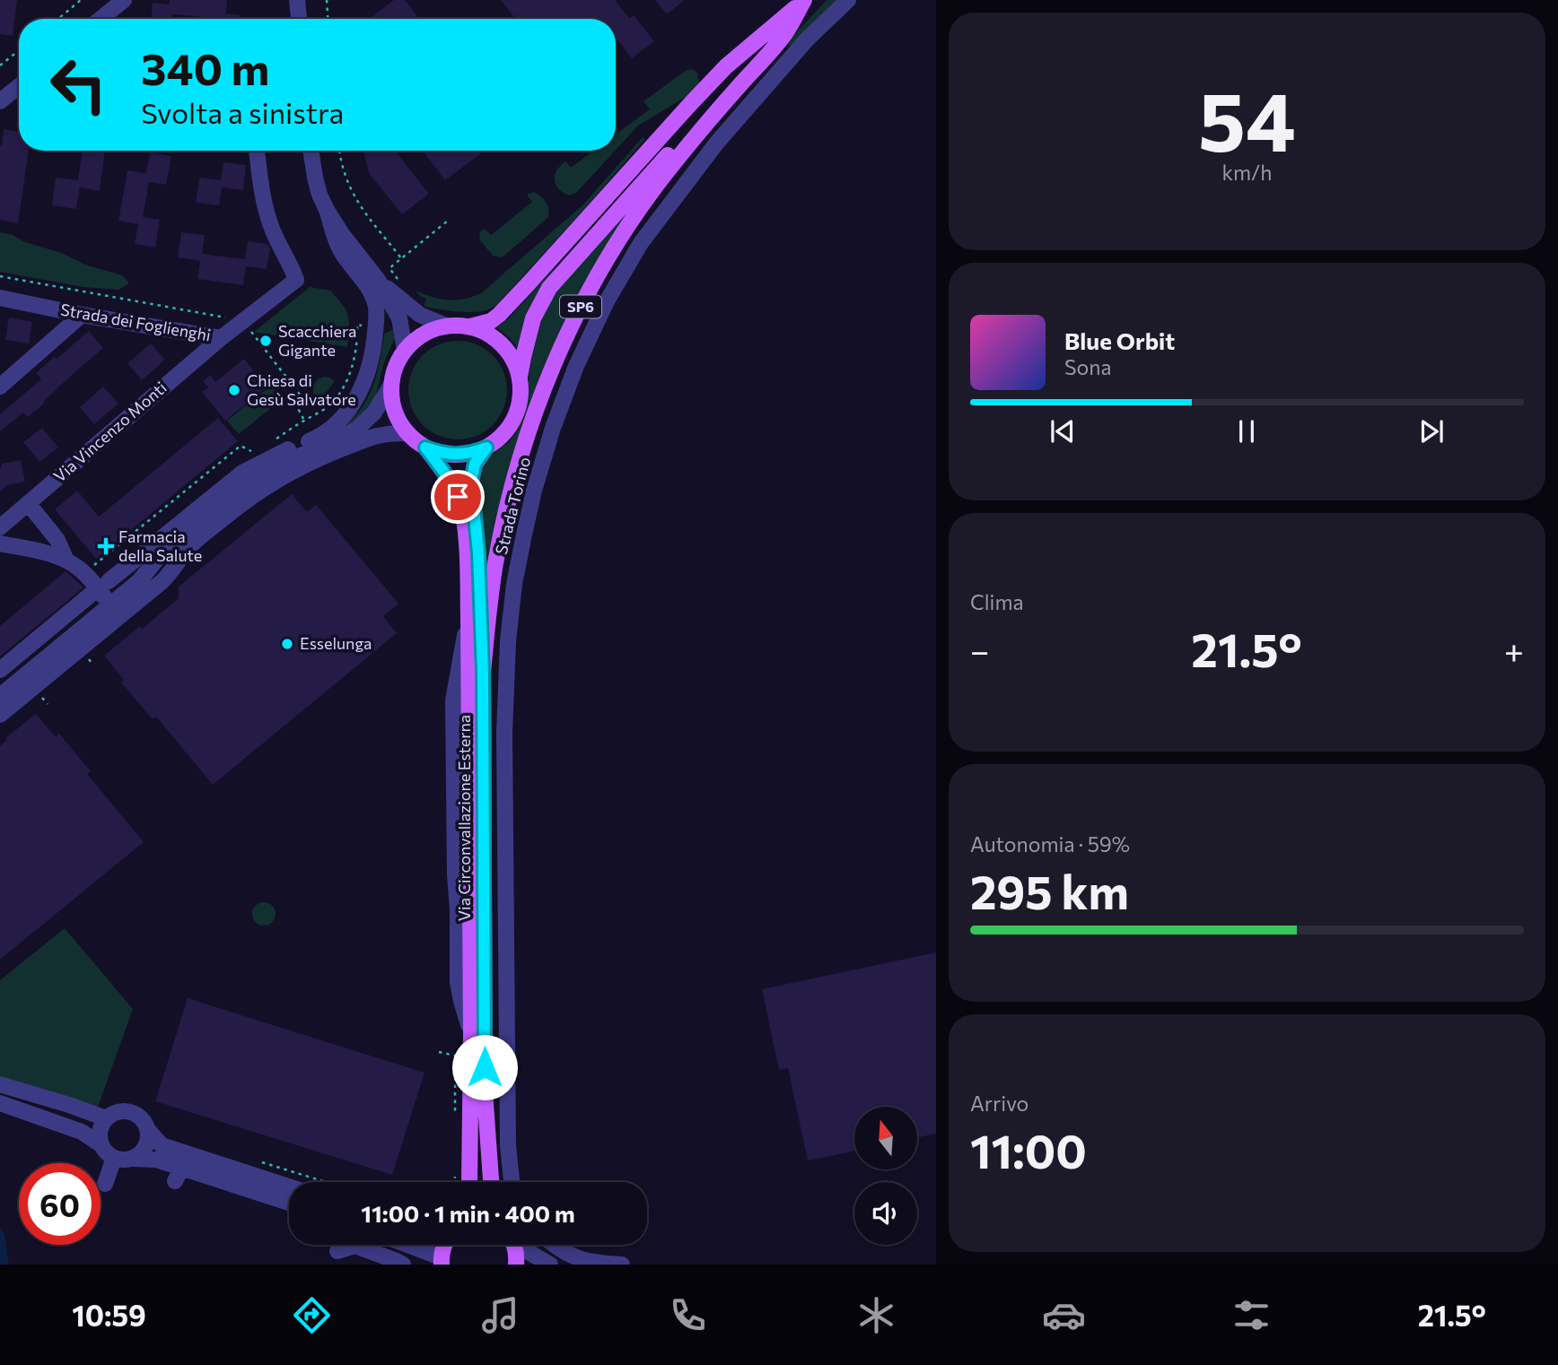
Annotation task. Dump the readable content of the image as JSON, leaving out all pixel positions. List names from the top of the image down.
{
  "streets": {
    "main road": ["SP6", "Via Circonvallazione Esterna"],
    "street": ["Strada dei Foglienghi", "Via Vincenzo Monti", "Strada Torino"]
  },
  "crossings": [
    ["SP6", "Via Circonvallazione Esterna"],
    ["Strada dei Foglienghi", "Via Vincenzo Monti"]
  ],
  "places": {
    "other": ["Scacchiera Gigante", "Chiesa di Gesù Salvatore", "Esselunga"],
    "health": ["Farmacia della Salute"]
  },
  "north": "top",
  "page": {
    "tile": [
      ["54", "km/h"],
      "Clima",
      ["Autonomia · 59%", "295 km"],
      ["Arrivo", "11:00"]
    ],
    "turn": ["340 m", "Svolta a sinistra"],
    "song": ["Blue Orbit", "Sona"],
    "heat": ["−", "21.5°", "+"],
    "limit": "60",
    "trip": "11:00 · 1 min · 400 m",
    "tabs": ["10:59", "21.5°"]
  }
}
